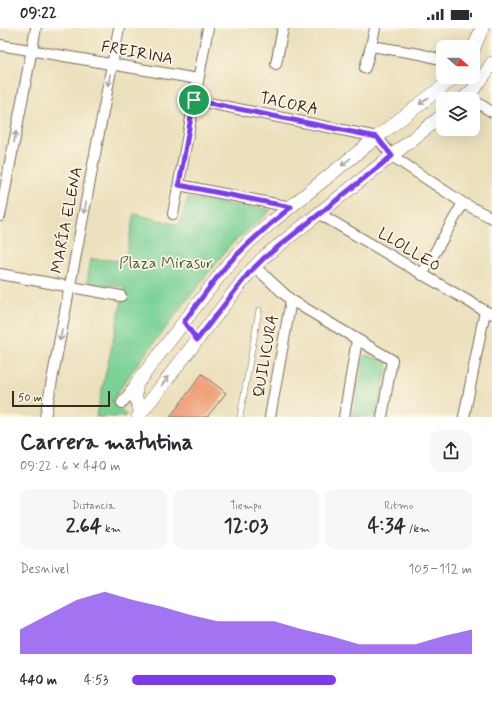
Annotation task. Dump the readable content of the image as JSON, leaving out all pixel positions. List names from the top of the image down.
{
  "streets": {
    "street": [
      "FREIRINA",
      "TACORA",
      "MARÍA ELENA",
      "LLOLLEO",
      "QUILICURA"
    ]
  },
  "crossings": [
    ["FREIRINA", "MARÍA ELENA"]
  ],
  "parks": ["Plaza Mirasur"],
  "scale_bar": "50 m",
  "north": "right",
  "page": {
    "status": "09:22",
    "scale": "50 m",
    "heading": ["Carrera matutina", "09:22 · 6 × 440 m"],
    "stats": [
      ["Distancia", "2.64 km"],
      ["Tiempo", "12:03"],
      ["Ritmo", "4:34 /km"]
    ],
    "chart": ["Desnivel", "105–112 m"],
    "list": [
      {
        "name": "440 m",
        "note": "4:53"
      }
    ]
  }
}
